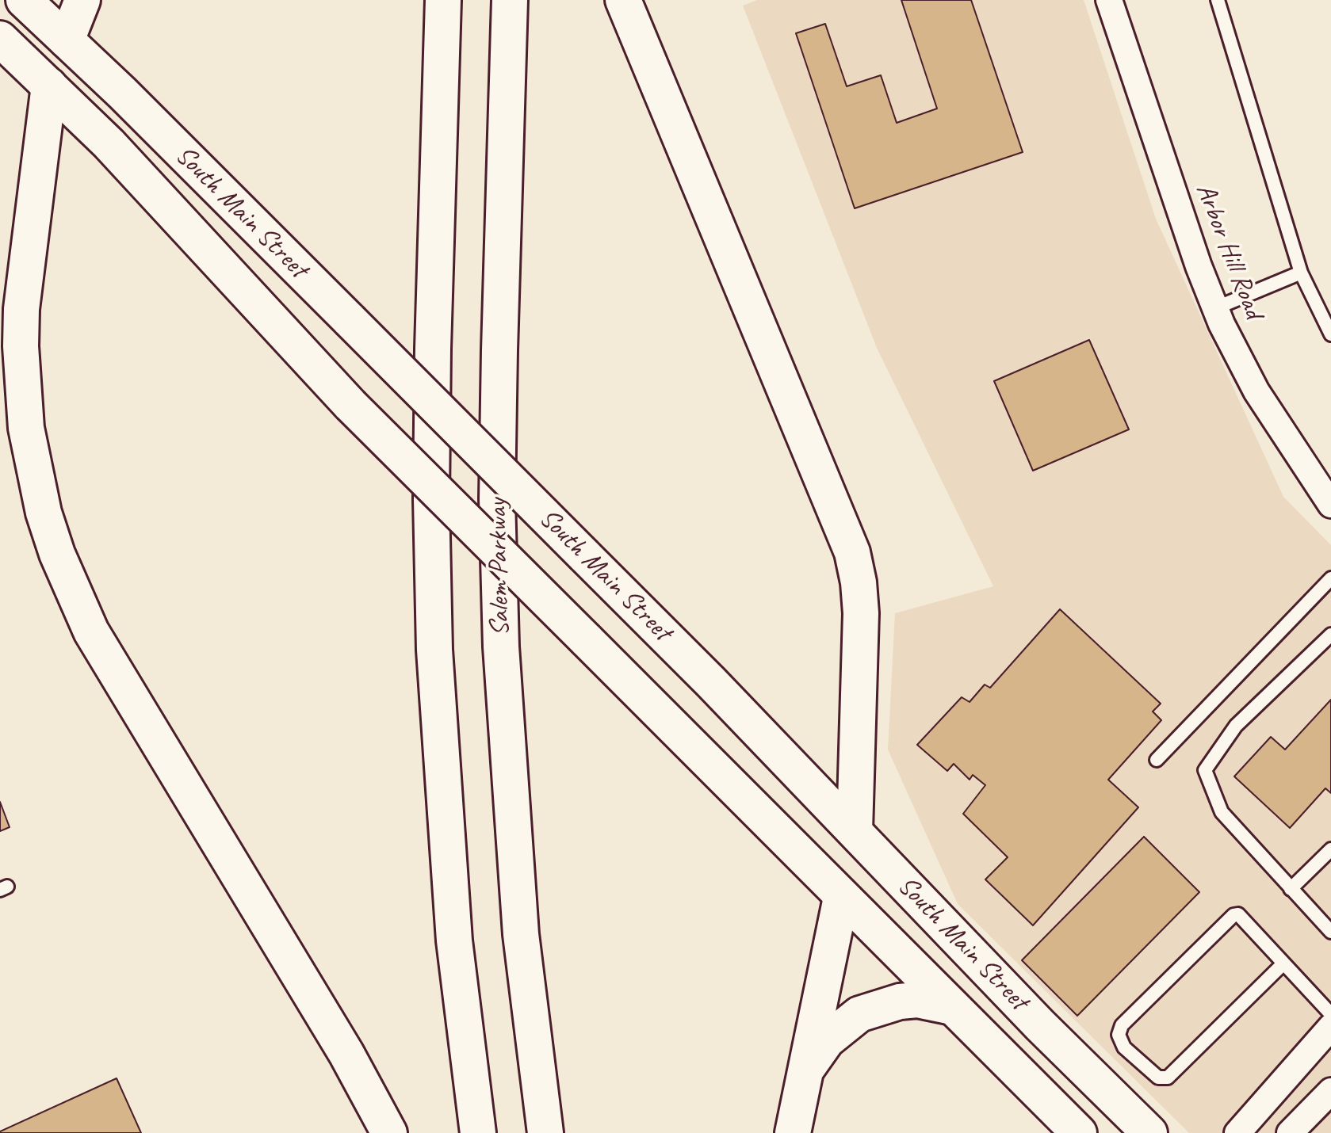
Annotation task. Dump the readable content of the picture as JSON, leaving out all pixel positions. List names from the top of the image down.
{
  "streets": {
    "main road": ["South Main Street", "Salem Parkway"],
    "street": ["Arbor Hill Road"]
  }
}
